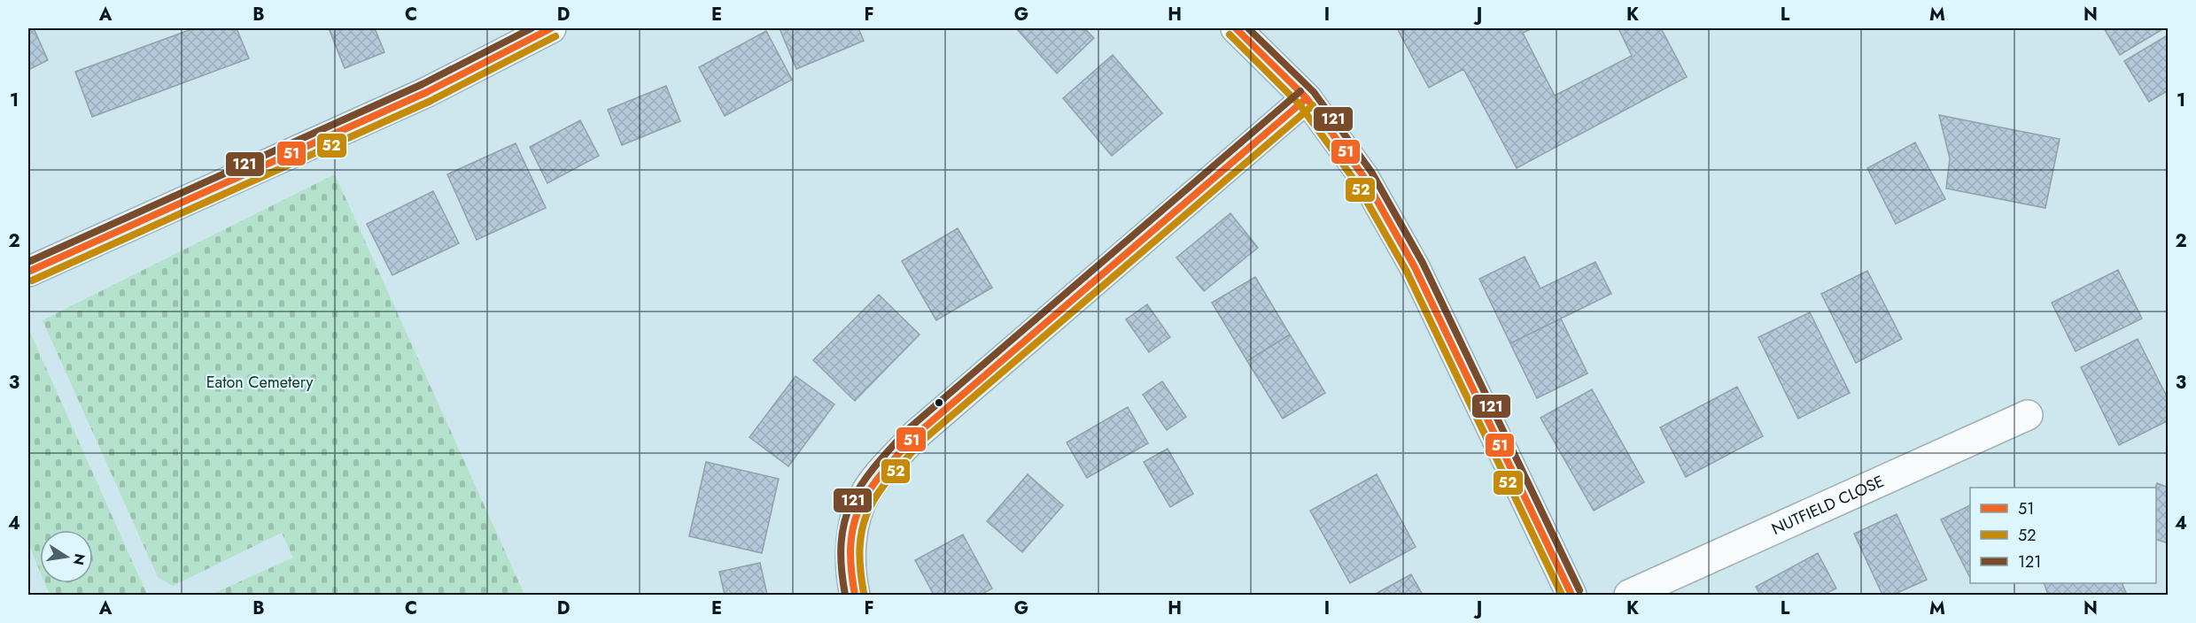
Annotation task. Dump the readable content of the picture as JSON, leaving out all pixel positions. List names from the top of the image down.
{
  "streets": {
    "street": ["NUTFIELD CLOSE"]
  },
  "parks": ["Eaton Cemetery"],
  "lines": ["transit line 51", "transit line 121", "transit line 52"],
  "legend": ["51", "52", "121"],
  "north": "right",
  "grid": {
    "columns": [
      "A",
      "B",
      "C",
      "D",
      "E",
      "F",
      "G",
      "H",
      "I",
      "J",
      "K",
      "L",
      "M",
      "N"
    ],
    "rows": [
      "1",
      "2",
      "3",
      "4"
    ]
  }
}
